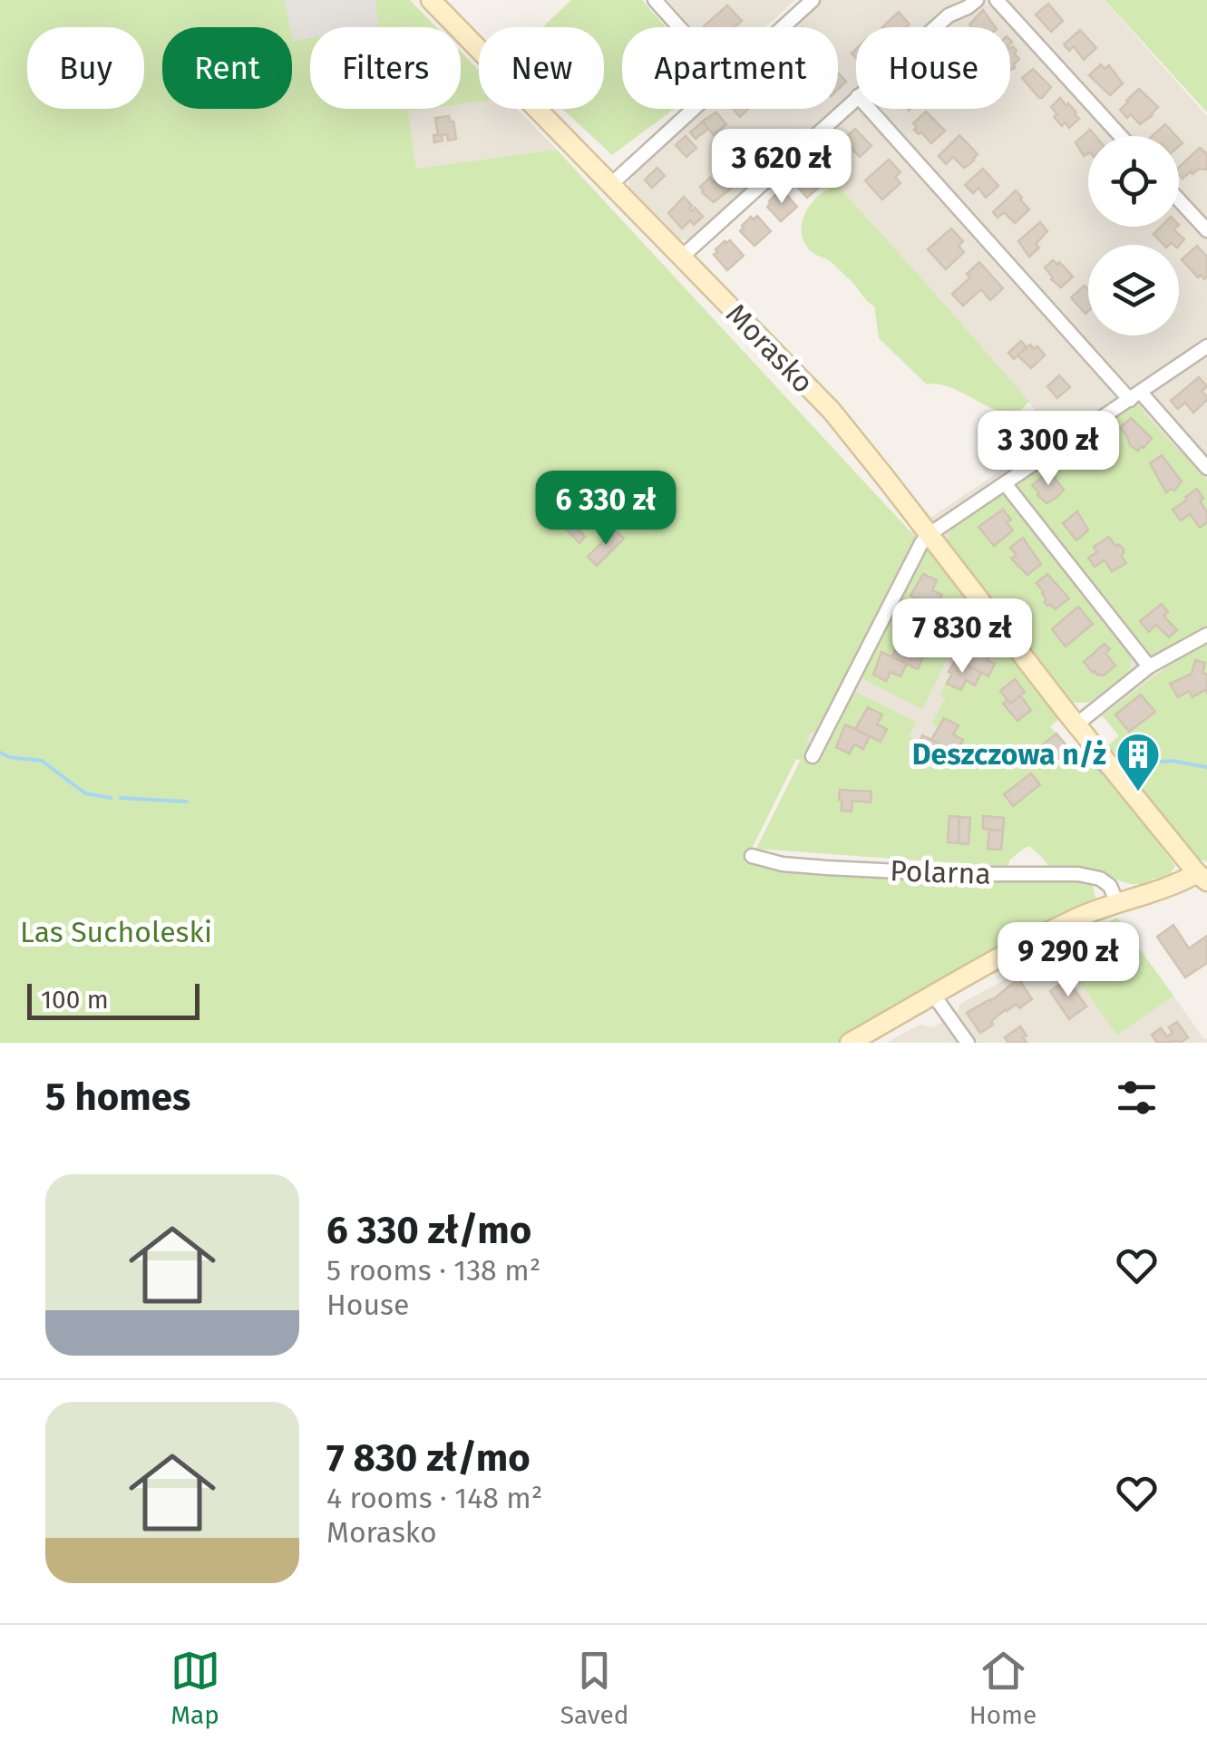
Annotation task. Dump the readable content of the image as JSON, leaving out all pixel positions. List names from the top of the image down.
{
  "streets": {
    "street": ["Morasko", "Polarna"]
  },
  "parks": ["Las Sucholeski"],
  "places": {
    "building": ["Deszczowa n/ż"]
  },
  "scale_bar": "100 m",
  "page": {
    "chip": [
      "Buy",
      "Rent",
      "Filters",
      "New",
      "Apartment",
      "House"
    ],
    "price": [
      "3 620 zł",
      "3 300 zł",
      "6 330 zł",
      "7 830 zł",
      "9 290 zł"
    ],
    "scale": "100 m",
    "heading": "5 homes",
    "list": [
      {
        "name": "6 330 zł/mo",
        "note": "5 rooms · 138 m² · House"
      },
      {
        "name": "7 830 zł/mo",
        "note": "4 rooms · 148 m² · Morasko"
      }
    ],
    "tabs": ["Map", "Saved", "Home"]
  }
}
